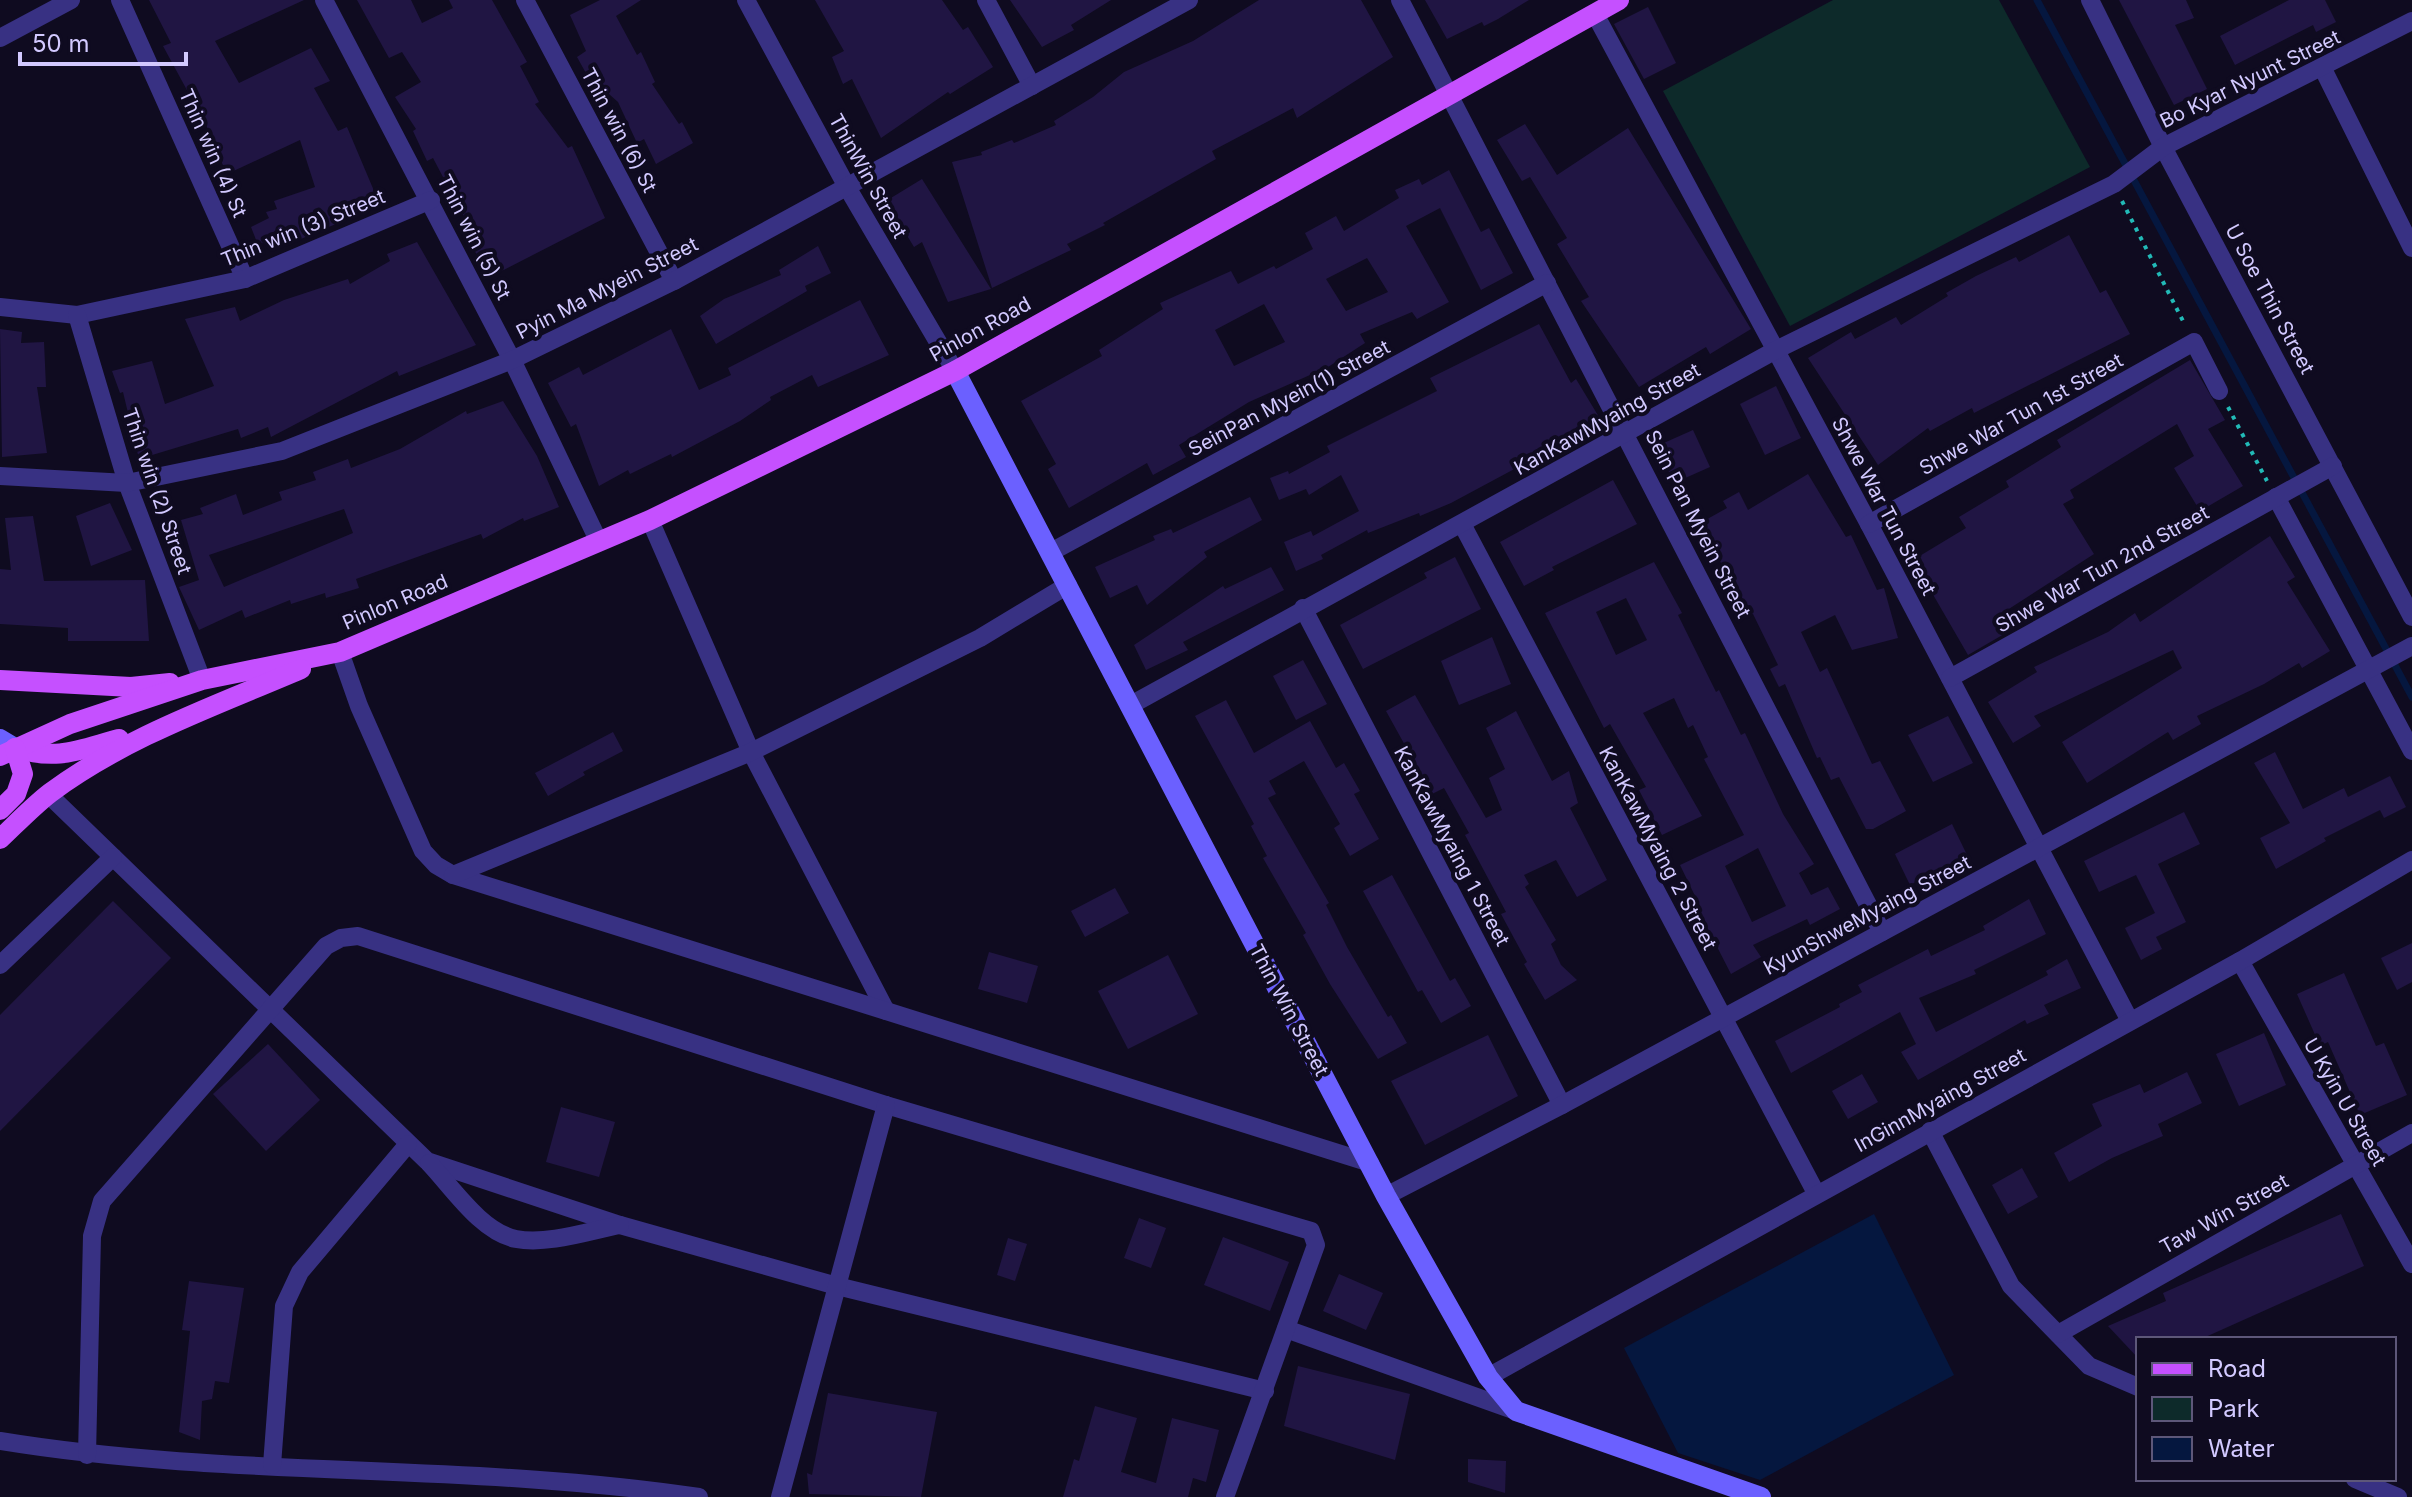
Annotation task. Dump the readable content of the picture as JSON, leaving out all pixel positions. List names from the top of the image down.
{
  "streets": {
    "main road": ["Pinlon Road", "Thin Win Street"],
    "street": [
      "Bo Kyar Nyunt Street",
      "Thin win (6) St",
      "Thin win (4) St",
      "ThinWin Street",
      "Thin win (3) Street",
      "Thin win (5) St",
      "Pyin Ma Myein Street",
      "U Soe Thin Street",
      "SeinPan Myein(1) Street",
      "Shwe War Tun 1st Street",
      "KanKawMyaing Street",
      "Thin win (2) Street",
      "Shwe War Tun Street",
      "Sein Pan Myein Street",
      "Shwe War Tun 2nd Street",
      "KanKawMyaing 1 Street",
      "KanKawMyaing 2 Street",
      "KyunShweMyaing Street",
      "InGinnMyaing Street",
      "U Kyin U Street",
      "Taw Win Street"
    ]
  },
  "crossings": [
    ["Bo Kyar Nyunt Street", "U Soe Thin Street"],
    ["Bo Kyar Nyunt Street", "KanKawMyaing Street"],
    ["Thin win (6) St", "Pyin Ma Myein Street"],
    ["Thin win (4) St", "Thin win (3) Street"],
    ["ThinWin Street", "Pyin Ma Myein Street"],
    ["ThinWin Street", "Pinlon Road"],
    ["ThinWin Street", "Thin Win Street"],
    ["Thin win (3) Street", "Thin win (5) St"],
    ["Thin win (3) Street", "Thin win (2) Street"],
    ["Thin win (5) St", "Pyin Ma Myein Street"],
    ["Thin win (5) St", "Pinlon Road"],
    ["Pyin Ma Myein Street", "Thin win (2) Street"],
    ["U Soe Thin Street", "Shwe War Tun 2nd Street"],
    ["Pinlon Road", "Thin win (2) Street"],
    ["Pinlon Road", "Shwe War Tun Street"],
    ["Pinlon Road", "Sein Pan Myein Street"],
    ["Pinlon Road", "Thin Win Street"],
    ["SeinPan Myein(1) Street", "Sein Pan Myein Street"],
    ["SeinPan Myein(1) Street", "Thin Win Street"],
    ["Shwe War Tun 1st Street", "Shwe War Tun Street"],
    ["KanKawMyaing Street", "Shwe War Tun Street"],
    ["KanKawMyaing Street", "Sein Pan Myein Street"],
    ["KanKawMyaing Street", "KanKawMyaing 1 Street"],
    ["KanKawMyaing Street", "KanKawMyaing 2 Street"],
    ["KanKawMyaing Street", "Thin Win Street"],
    ["Shwe War Tun Street", "Shwe War Tun 2nd Street"],
    ["Shwe War Tun Street", "KyunShweMyaing Street"],
    ["Shwe War Tun Street", "InGinnMyaing Street"],
    ["Sein Pan Myein Street", "KyunShweMyaing Street"],
    ["KanKawMyaing 1 Street", "KyunShweMyaing Street"],
    ["KanKawMyaing 2 Street", "KyunShweMyaing Street"],
    ["KanKawMyaing 2 Street", "InGinnMyaing Street"],
    ["KyunShweMyaing Street", "Thin Win Street"],
    ["Thin Win Street", "InGinnMyaing Street"],
    ["InGinnMyaing Street", "U Kyin U Street"],
    ["U Kyin U Street", "Taw Win Street"]
  ],
  "legend": ["Road", "Park", "Water"],
  "scale_bar": "50 m"
}
